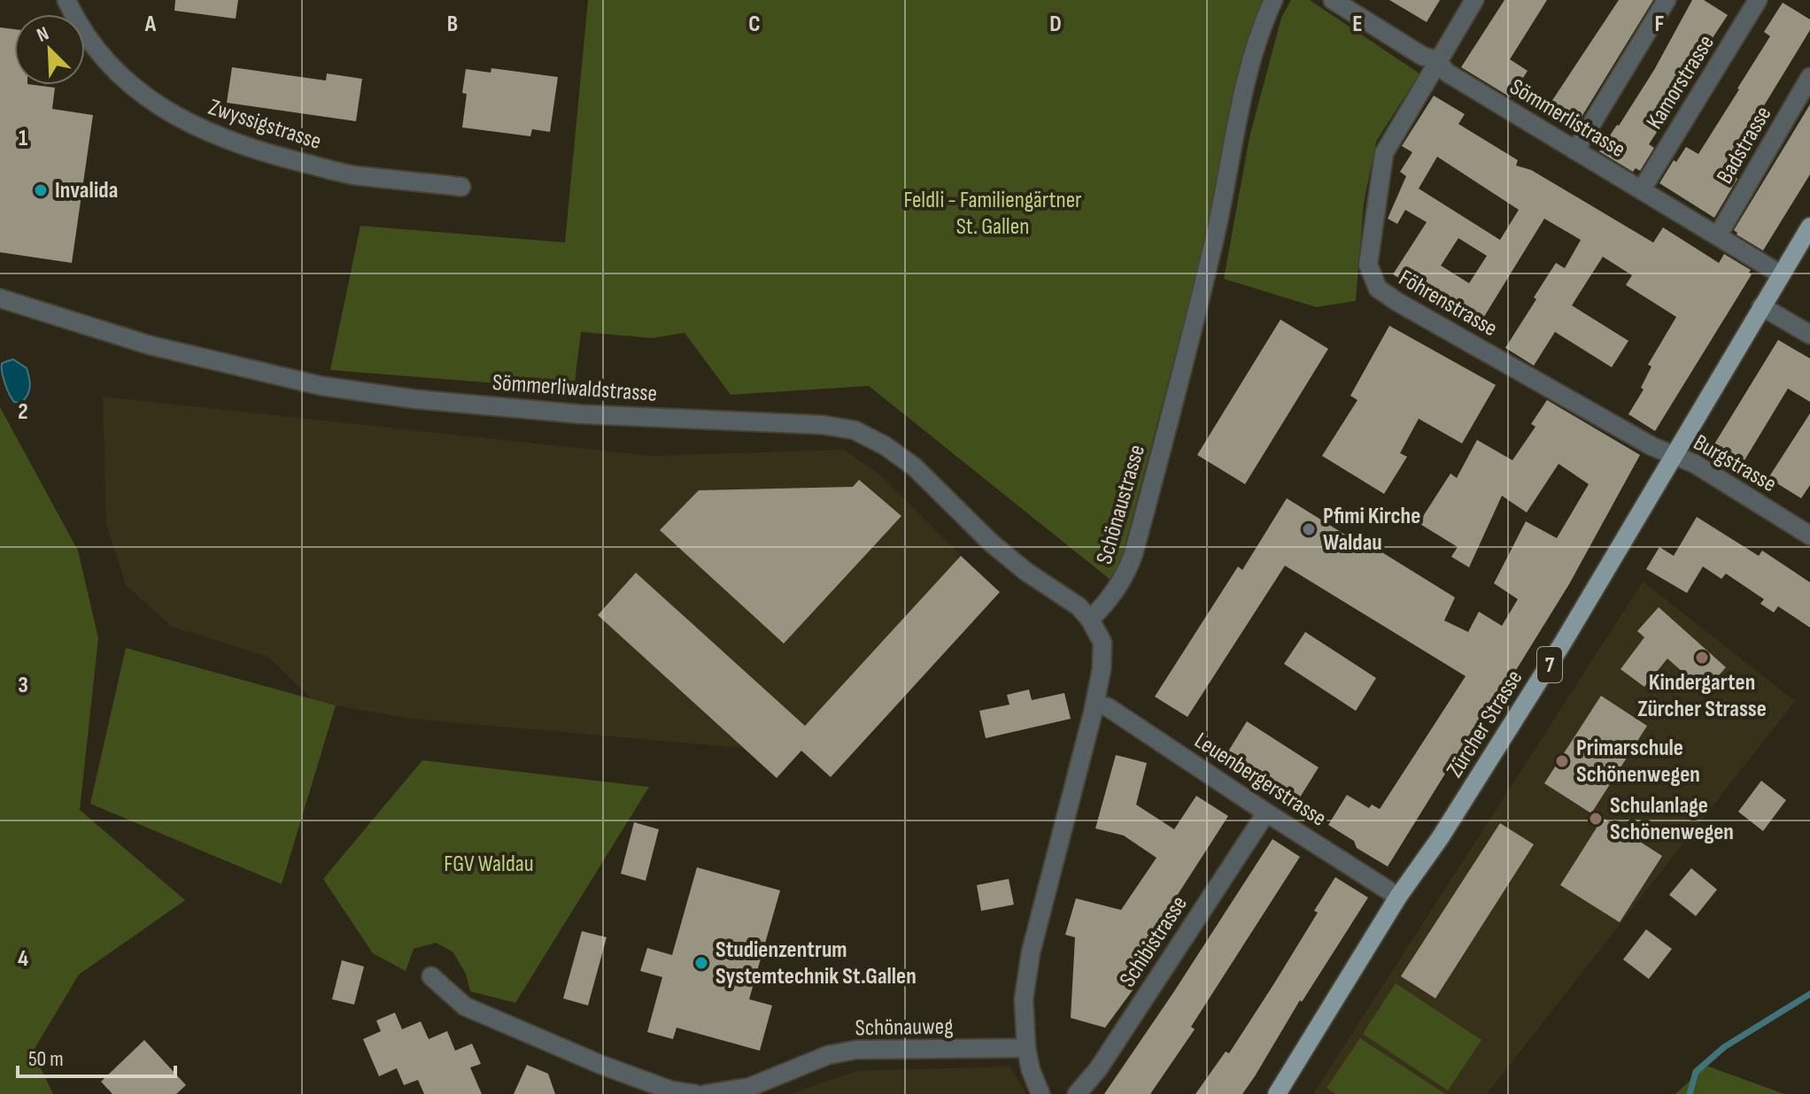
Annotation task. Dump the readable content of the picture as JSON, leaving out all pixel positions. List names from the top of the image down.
{
  "streets": {
    "main road": ["7", "Zürcher Strasse"],
    "street": [
      "Kamorstrasse",
      "Sömmerlistrasse",
      "Zwyssigstrasse",
      "Badstrasse",
      "Föhrenstrasse",
      "Sömmerliwaldstrasse",
      "Burgstrasse",
      "Schönaustrasse",
      "Leuenbergerstrasse",
      "Schibistrasse",
      "Schönauweg"
    ]
  },
  "crossings": [
    ["Kamorstrasse", "Sömmerlistrasse"],
    ["Sömmerlistrasse", "Badstrasse"],
    ["Sömmerlistrasse", "Föhrenstrasse"],
    ["Sömmerlistrasse", "Zürcher Strasse"],
    ["Föhrenstrasse", "Burgstrasse"],
    ["Föhrenstrasse", "Zürcher Strasse"],
    ["Sömmerliwaldstrasse", "Schönaustrasse"],
    ["Burgstrasse", "Zürcher Strasse"],
    ["Zürcher Strasse", "Leuenbergerstrasse"],
    ["Leuenbergerstrasse", "Schibistrasse"]
  ],
  "parks": ["Feldli - Familiengärtner St. Gallen", "FGV Waldau"],
  "places": [
    "Invalida",
    "Pfimi Kirche Waldau",
    "Kindergarten Zürcher Strasse",
    "Primarschule Schönenwegen",
    "Schulanlage Schönenwegen",
    "Studienzentrum Systemtechnik St.Gallen"
  ],
  "scale_bar": "50 m",
  "north": "top left",
  "grid": {
    "columns": [
      "A",
      "B",
      "C",
      "D",
      "E",
      "F"
    ],
    "rows": [
      "1",
      "2",
      "3",
      "4"
    ]
  }
}
